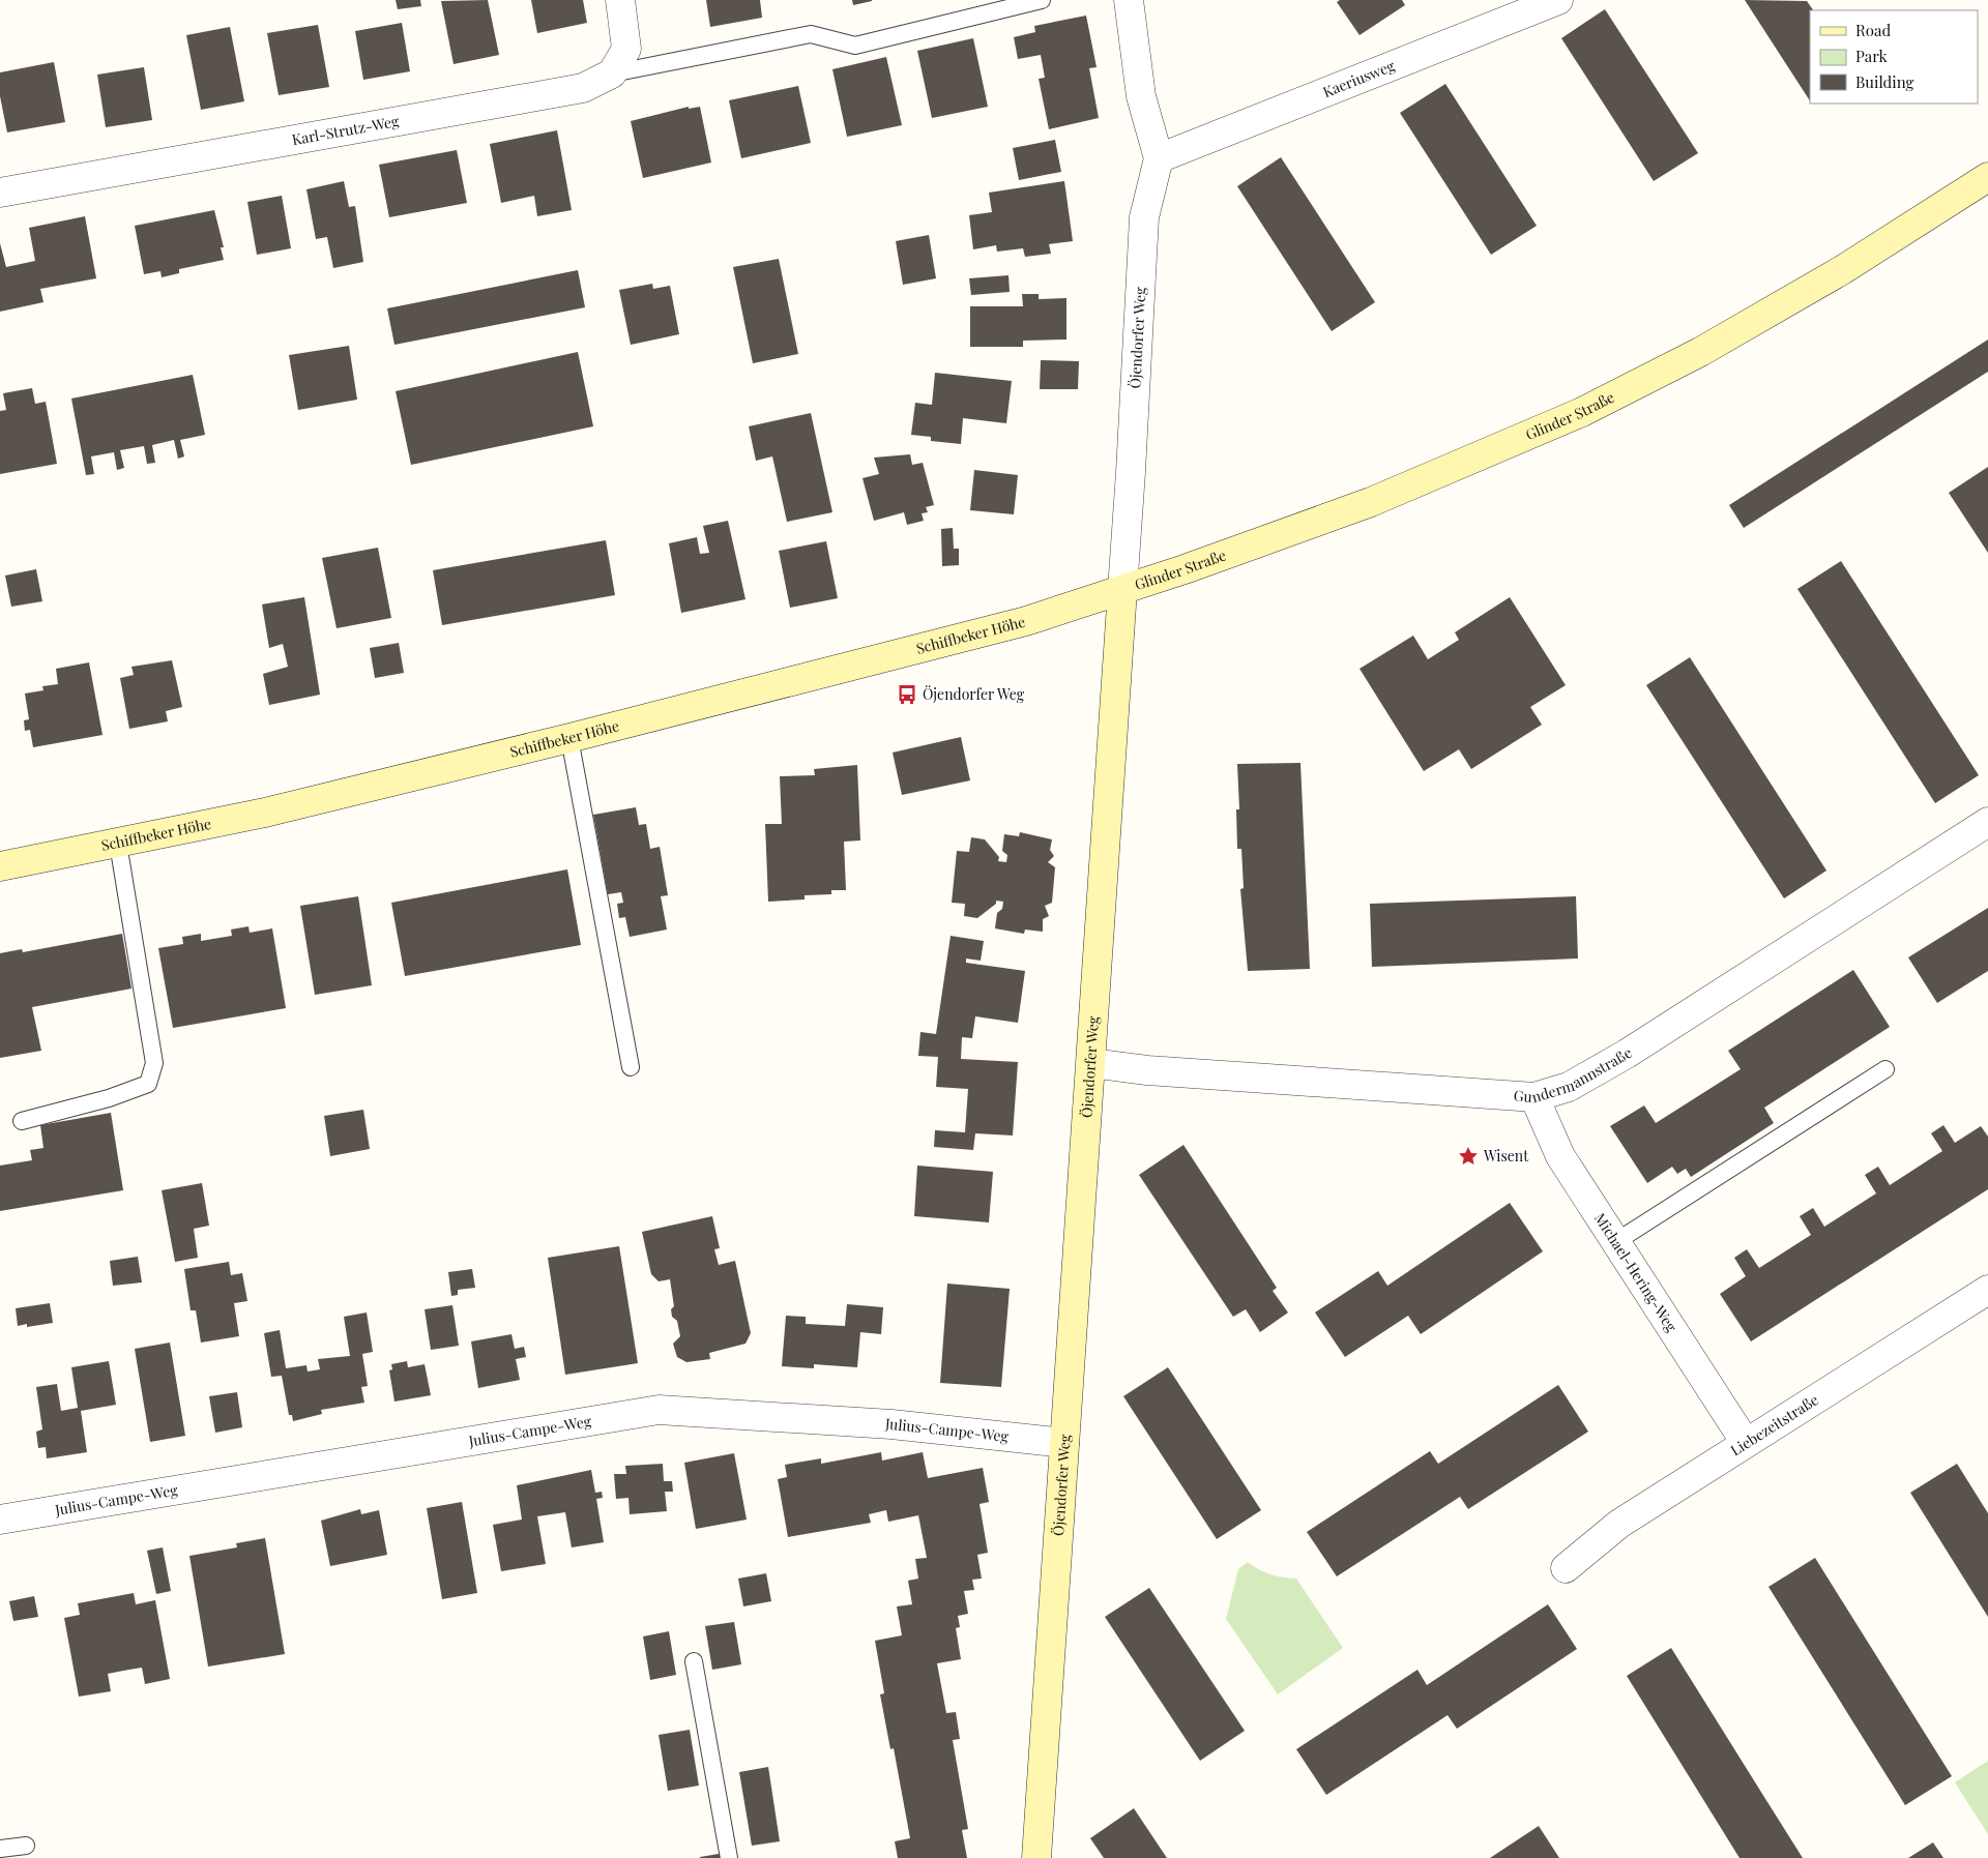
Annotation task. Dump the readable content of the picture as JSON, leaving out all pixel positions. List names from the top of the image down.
{
  "streets": {
    "main road": ["Öjendorfer Weg", "Glinder Straße", "Schiffbeker Höhe"],
    "street": [
      "Kaeriusweg",
      "Karl-Strutz-Weg",
      "Gundermannstraße",
      "Michael-Hering-Weg",
      "Liebezeitstraße",
      "Julius-Campe-Weg"
    ]
  },
  "crossings": [
    ["Kaeriusweg", "Öjendorfer Weg"],
    ["Öjendorfer Weg", "Glinder Straße"],
    ["Öjendorfer Weg", "Schiffbeker Höhe"],
    ["Öjendorfer Weg", "Gundermannstraße"],
    ["Öjendorfer Weg", "Julius-Campe-Weg"],
    ["Glinder Straße", "Schiffbeker Höhe"],
    ["Gundermannstraße", "Michael-Hering-Weg"],
    ["Michael-Hering-Weg", "Liebezeitstraße"]
  ],
  "places": {
    "bus stop": ["Öjendorfer Weg"],
    "place": ["Wisent"]
  },
  "legend": ["Road", "Park", "Building"]
}
